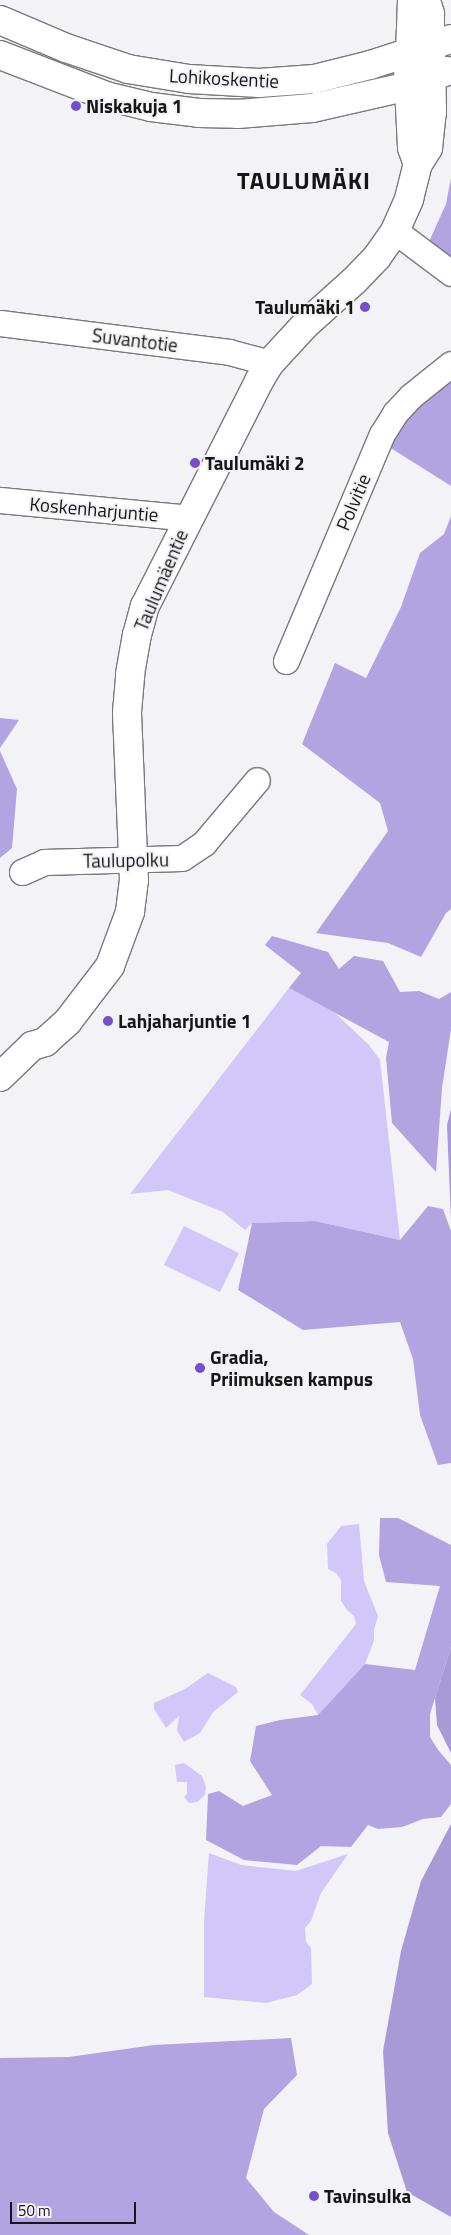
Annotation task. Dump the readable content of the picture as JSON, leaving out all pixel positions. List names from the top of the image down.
{
  "streets": {
    "main road": ["Lohikoskentie", "Taulumäentie"],
    "street": [
      "Suvantotie",
      "Polvitie",
      "Koskenharjuntie",
      "Taulupolku"
    ]
  },
  "crossings": [
    ["Lohikoskentie", "Taulumäentie"],
    ["Suvantotie", "Taulumäentie"],
    ["Koskenharjuntie", "Taulumäentie"],
    ["Taulumäentie", "Taulupolku"]
  ],
  "districts": ["TAULUMÄKI"],
  "places": [
    "Niskakuja 1",
    "Taulumäki 1",
    "Taulumäki 2",
    "Lahjaharjuntie 1",
    "Gradia, Priimuksen kampus",
    "Tavinsulka"
  ],
  "scale_bar": "50 m"
}
